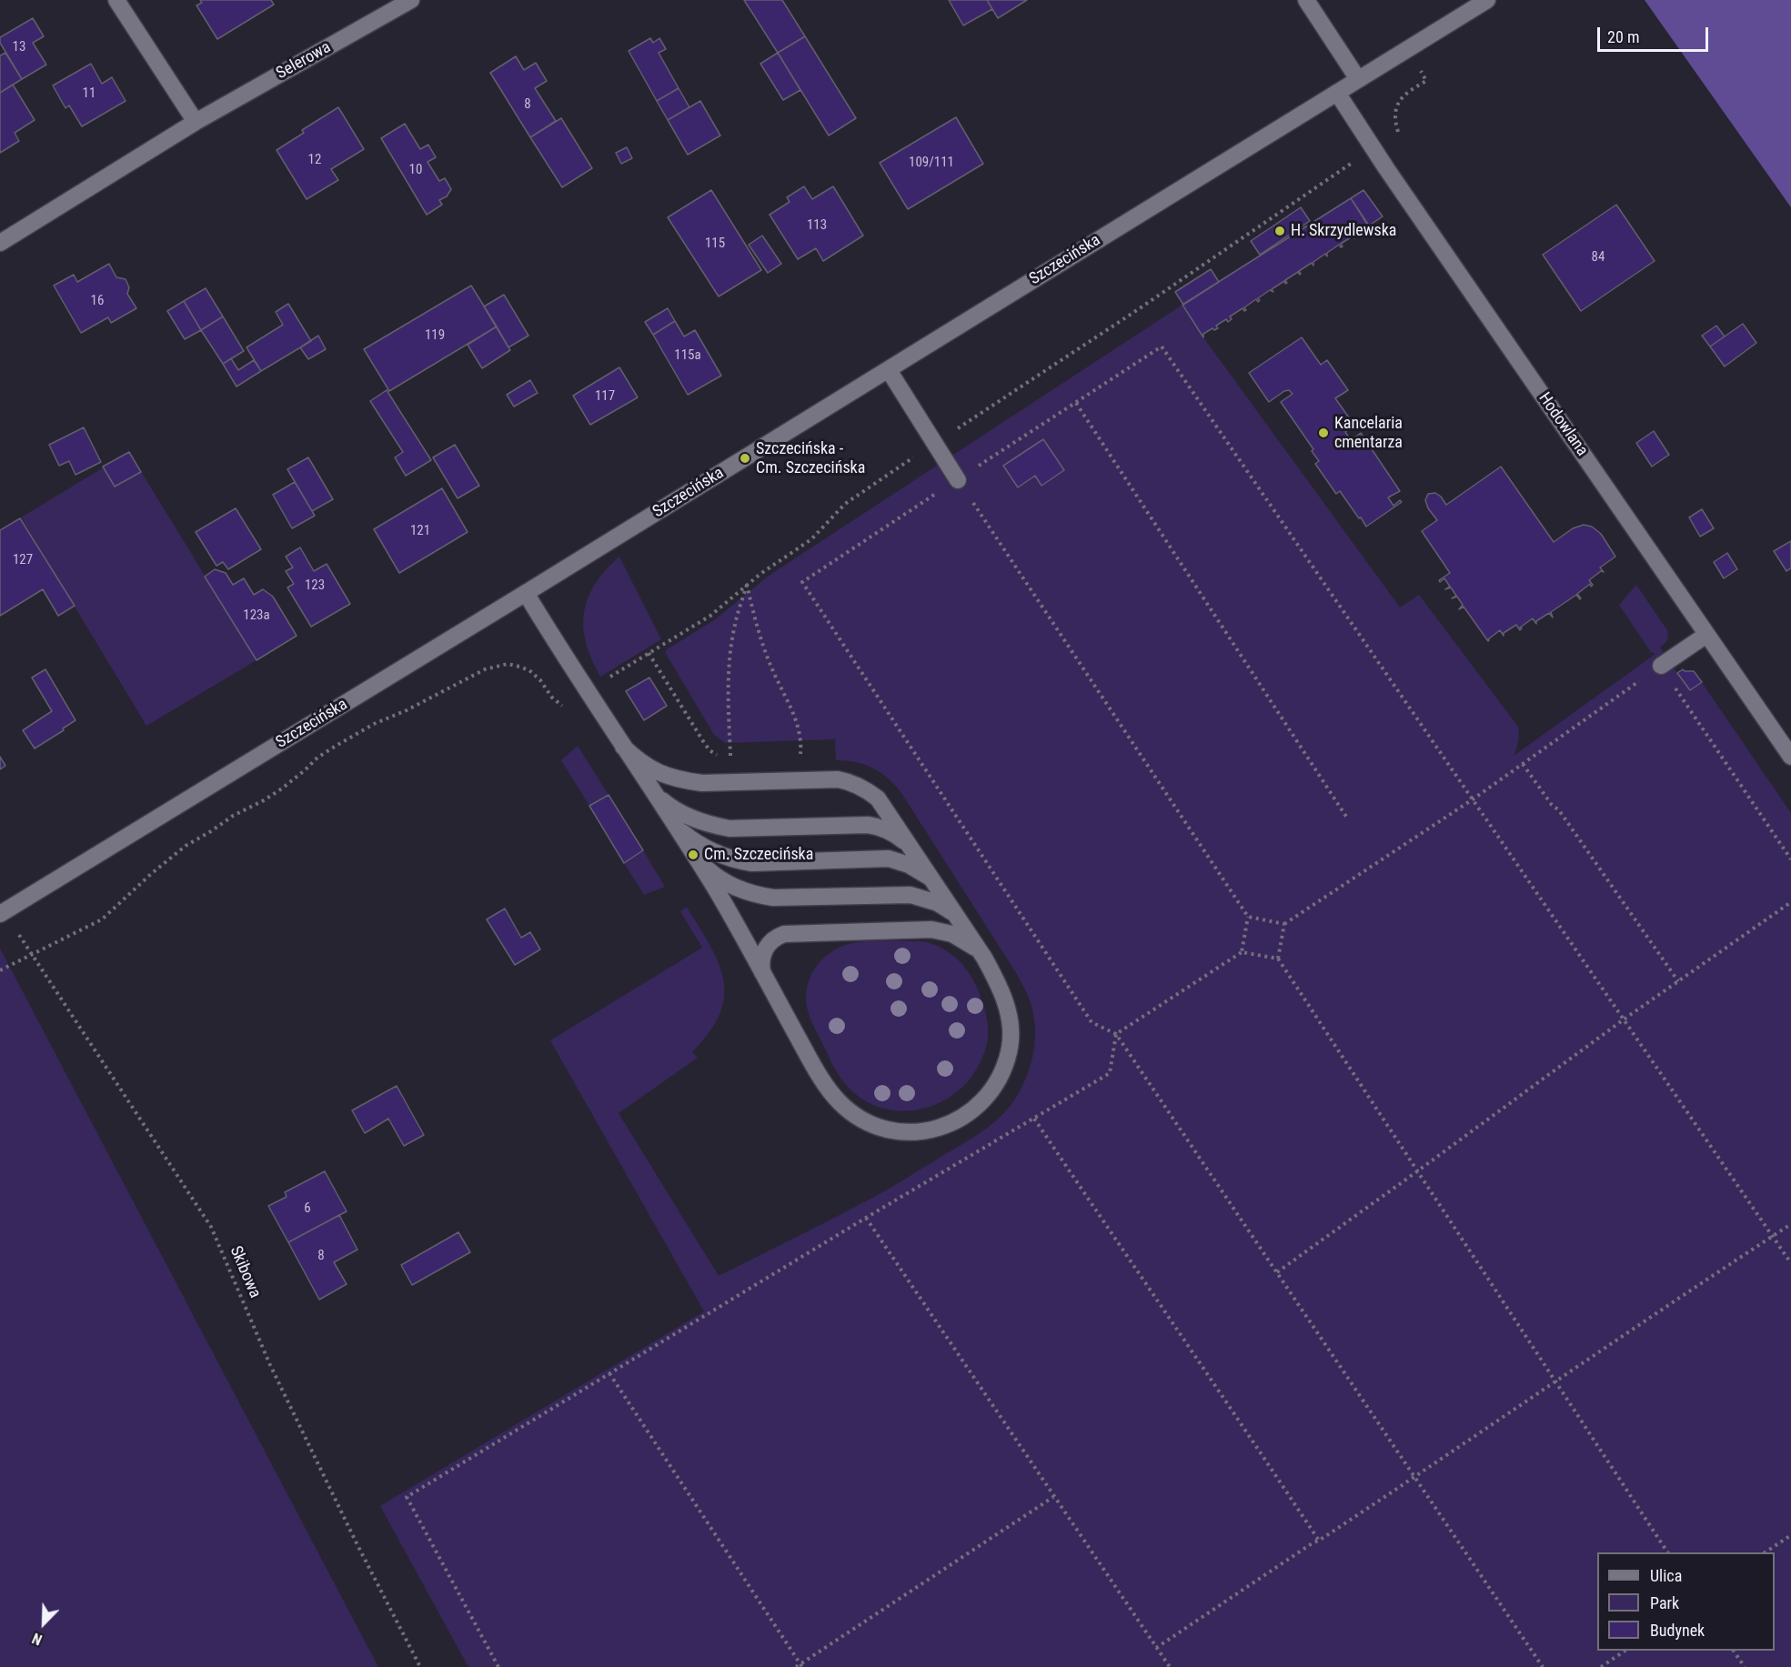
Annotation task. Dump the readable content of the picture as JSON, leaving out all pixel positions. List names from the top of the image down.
{
  "streets": {
    "main road": ["Selerowa", "Szczecińska", "Hodowlana"],
    "path": ["Skibowa"]
  },
  "crossings": [
    ["Szczecińska", "Hodowlana"],
    ["Szczecińska", "Skibowa"]
  ],
  "places": [
    "H. Skrzydlewska",
    "Kancelaria cmentarza",
    "Szczecińska - Cm. Szczecińska",
    "Cm. Szczecińska"
  ],
  "house_numbers": [
    "13",
    "11",
    "8",
    "12",
    "109/111",
    "10",
    "113",
    "115",
    "84",
    "16",
    "119",
    "115a",
    "117",
    "121",
    "127",
    "123",
    "123a",
    "6",
    "8"
  ],
  "legend": ["Ulica", "Park", "Budynek"],
  "scale_bar": "20 m",
  "north": "bottom left"
}
